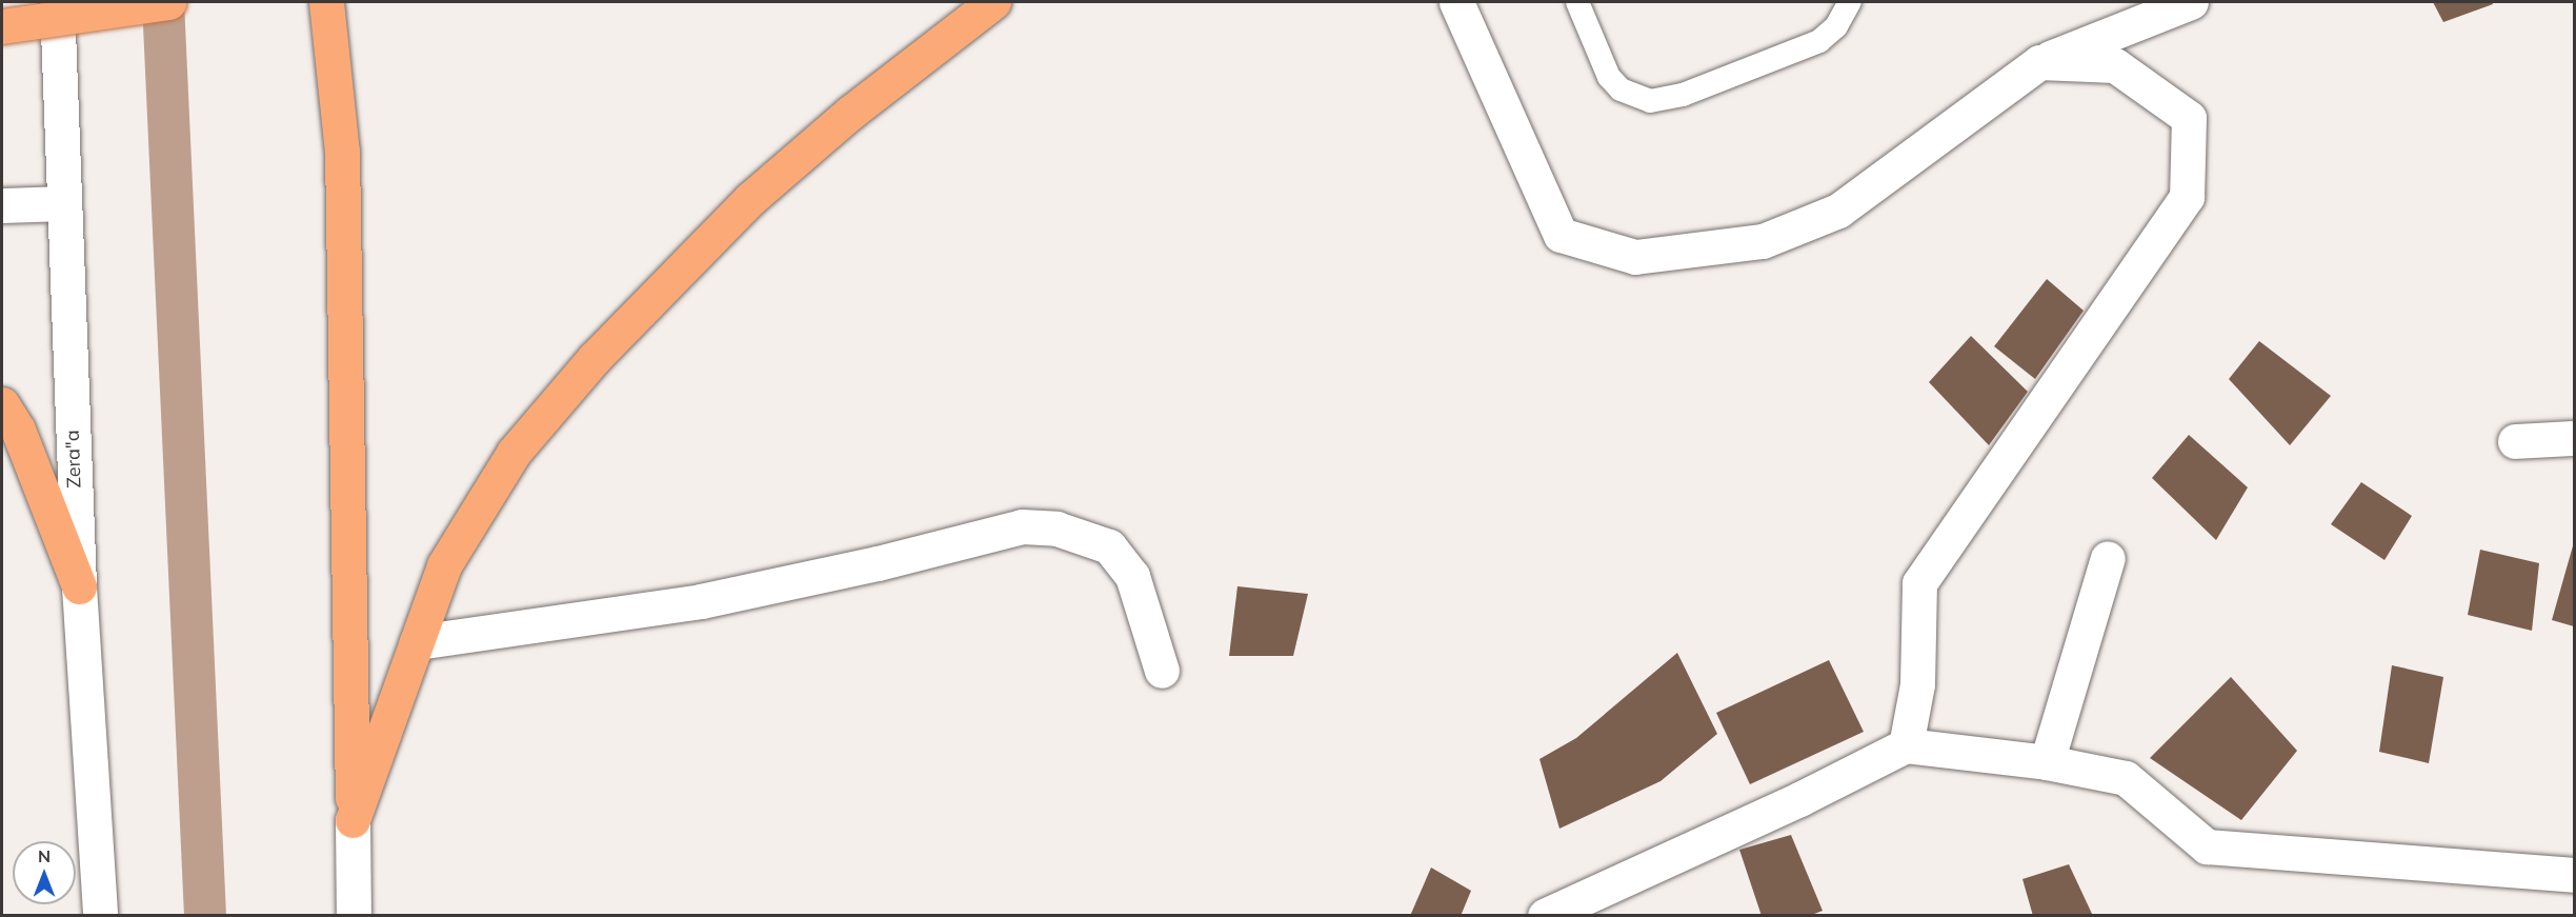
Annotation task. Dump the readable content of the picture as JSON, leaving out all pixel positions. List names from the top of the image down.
{
  "streets": {
    "street": ["Zera\"a"]
  },
  "north": "top"
}
